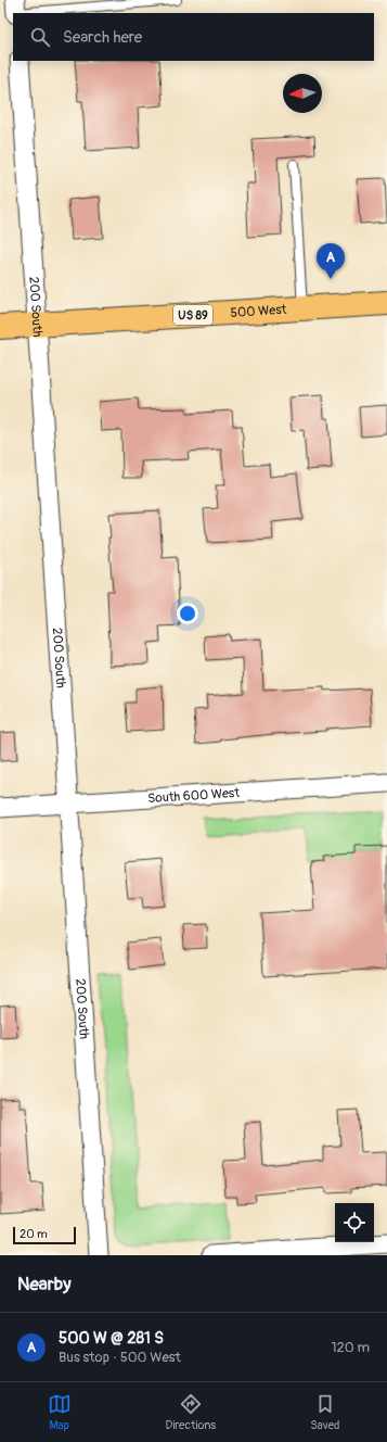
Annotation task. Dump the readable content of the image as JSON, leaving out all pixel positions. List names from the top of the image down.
{
  "streets": {
    "main road": ["500 West", "US 89"],
    "street": ["200 South", "South 600 West"]
  },
  "crossings": [
    ["200 South", "500 West"],
    ["200 South", "South 600 West"]
  ],
  "scale_bar": "20 m",
  "north": "left",
  "page": {
    "search": "Search here",
    "pins": "A",
    "scale": "20 m",
    "heading": "Nearby",
    "list": [
      {
        "mark": "A",
        "name": "500 W @ 281 S",
        "note": "Bus stop · 500 West",
        "value": "120 m"
      }
    ],
    "nav": ["Map", "Directions", "Saved"]
  }
}
